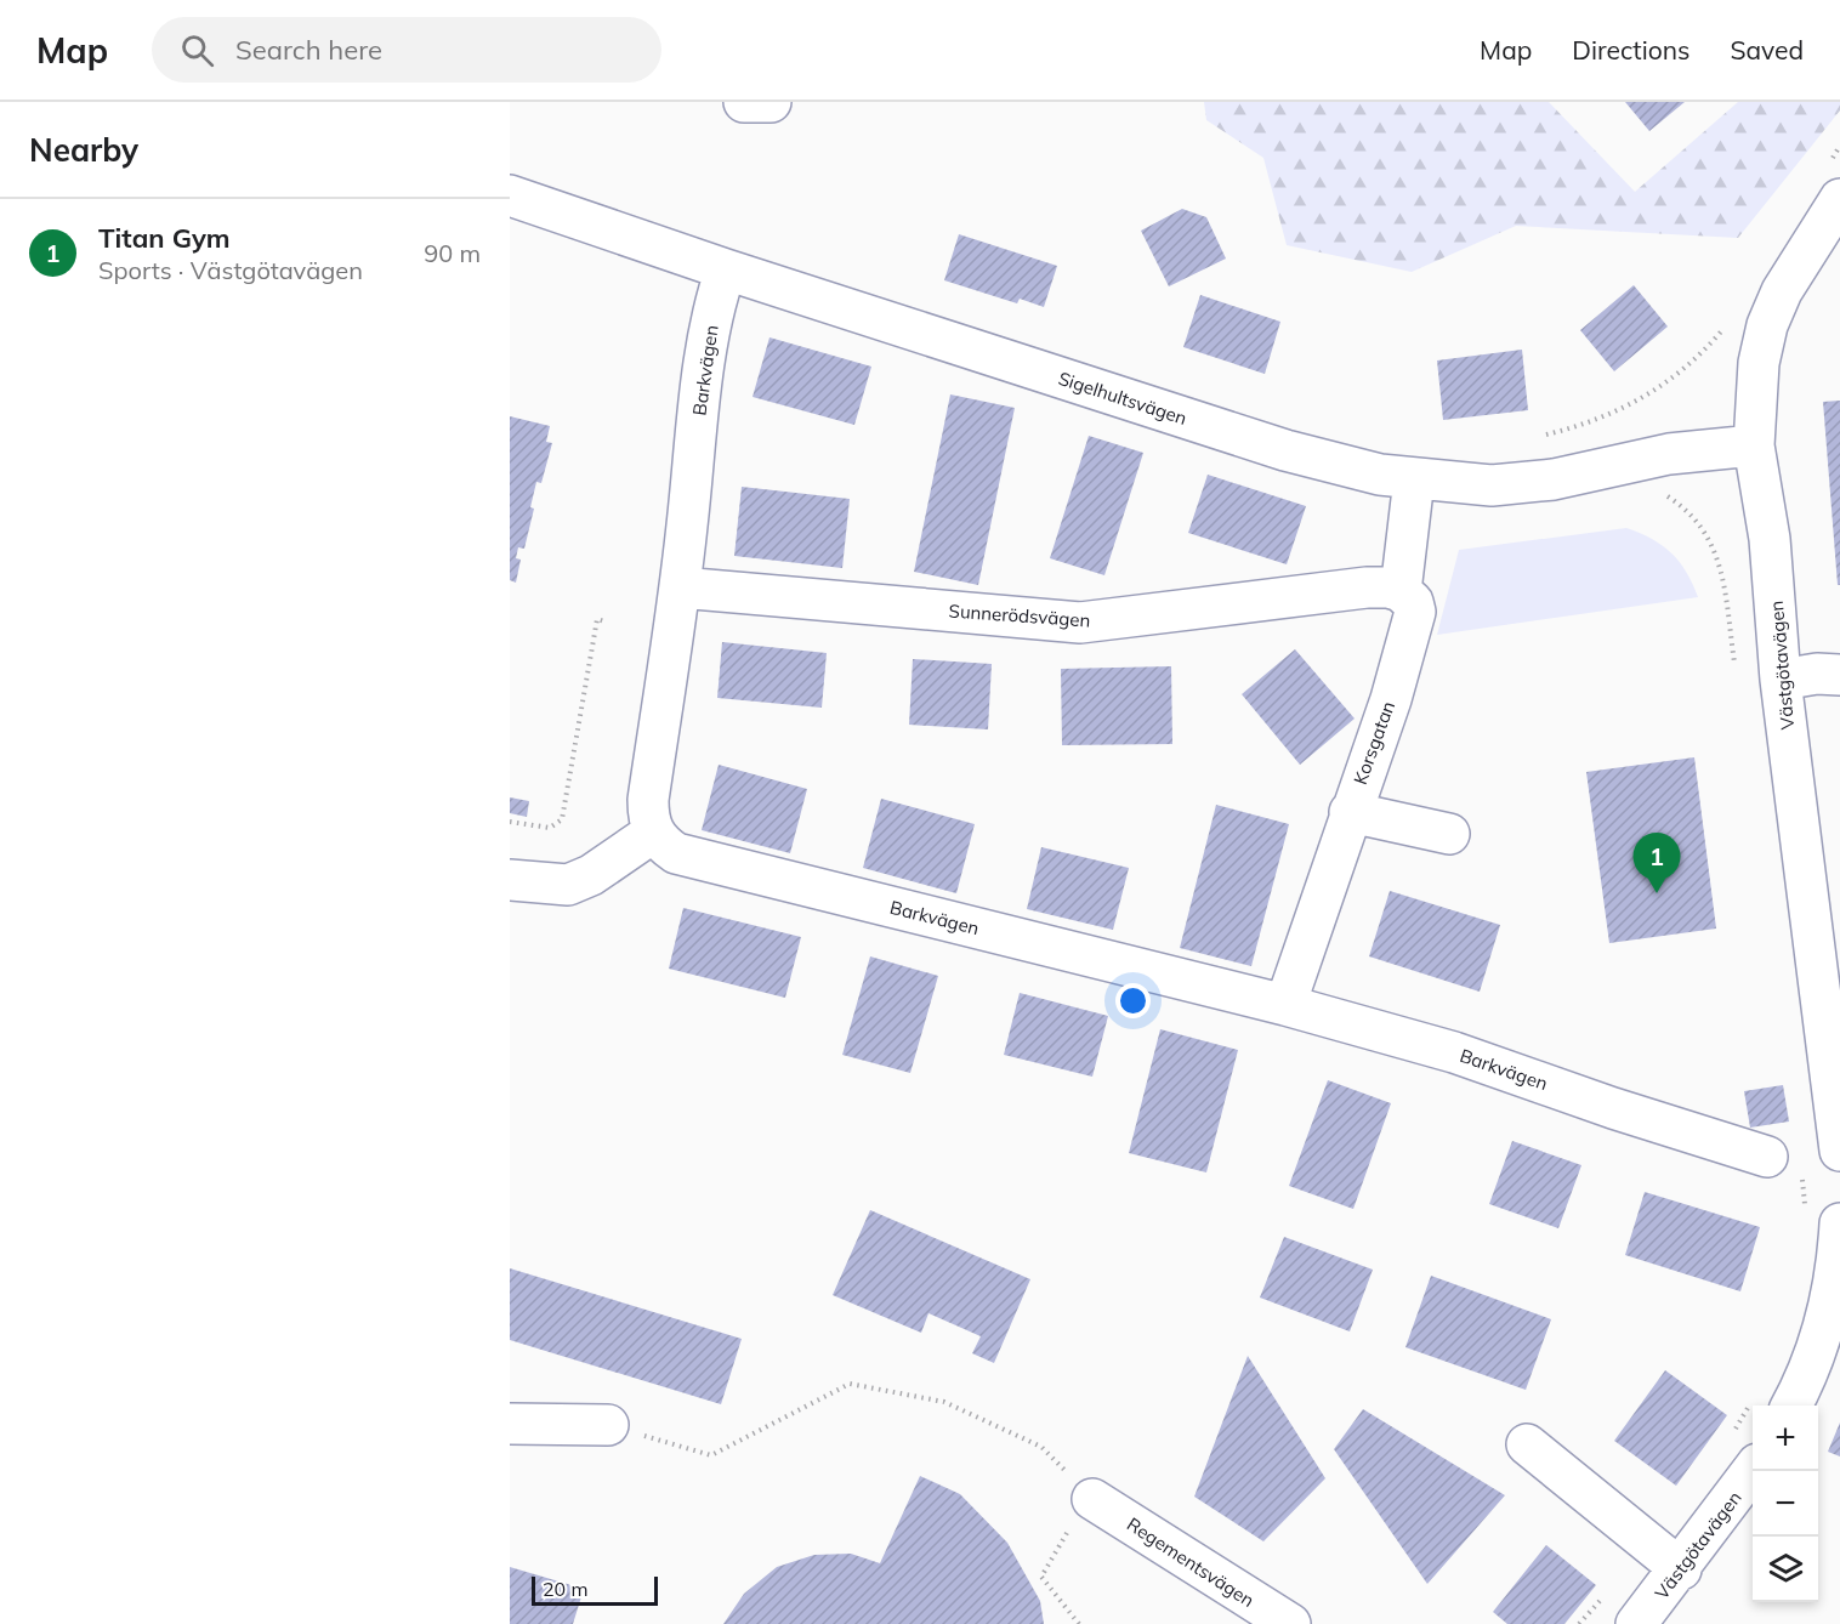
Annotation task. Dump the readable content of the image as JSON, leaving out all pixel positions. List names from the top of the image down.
{
  "streets": {
    "street": [
      "Barkvägen",
      "Sigelhultsvägen",
      "Sunnerödsvägen",
      "Västgötavägen",
      "Korsgatan",
      "Regementsvägen"
    ]
  },
  "crossings": [
    ["Barkvägen", "Sigelhultsvägen"],
    ["Barkvägen", "Sunnerödsvägen"],
    ["Barkvägen", "Korsgatan"],
    ["Sigelhultsvägen", "Västgötavägen"],
    ["Sigelhultsvägen", "Korsgatan"],
    ["Sunnerödsvägen", "Korsgatan"]
  ],
  "scale_bar": "20 m",
  "page": {
    "header": "Map",
    "search": "Search here",
    "nav": ["Map", "Directions", "Saved"],
    "heading": "Nearby",
    "list": [
      {
        "mark": "1",
        "name": "Titan Gym",
        "note": "Sports · Västgötavägen",
        "value": "90 m"
      }
    ],
    "pins": "1",
    "map_buttons": ["+", "−"],
    "scale": "20 m"
  }
}
